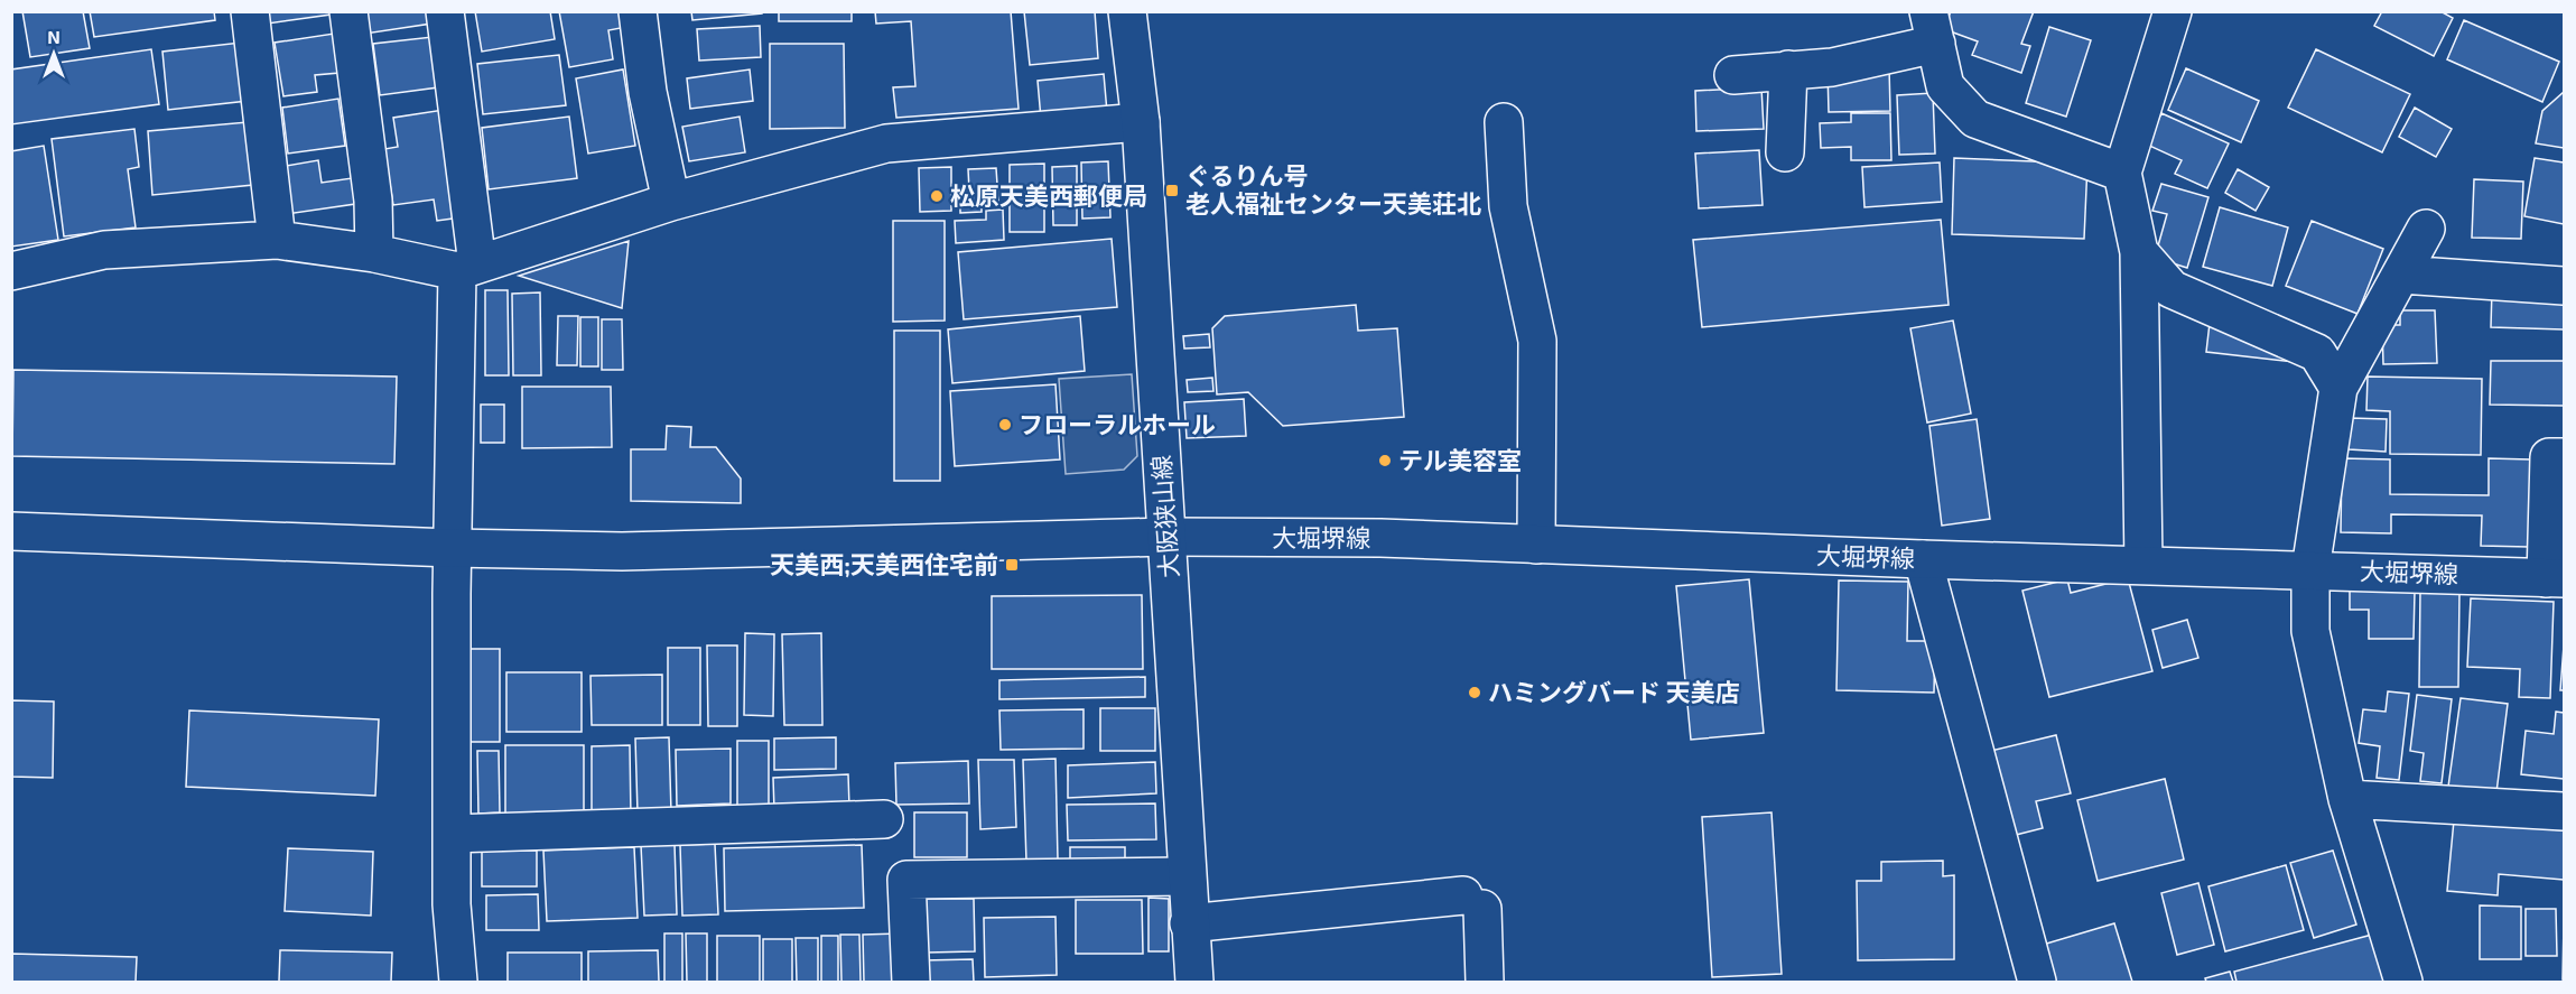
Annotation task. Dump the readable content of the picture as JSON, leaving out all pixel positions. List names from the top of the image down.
{
  "streets": {
    "street": ["大阪狭山線", "大堀堺線"]
  },
  "crossings": [
    ["大阪狭山線", "大堀堺線"]
  ],
  "places": {
    "transit": ["ぐるりん号 老人福祉センター天美荘北", "天美西;天美西住宅前"],
    "other": [
      "松原天美西郵便局",
      "フローラルホール",
      "テル美容室",
      "ハミングバード 天美店"
    ]
  },
  "north": "top"
}
